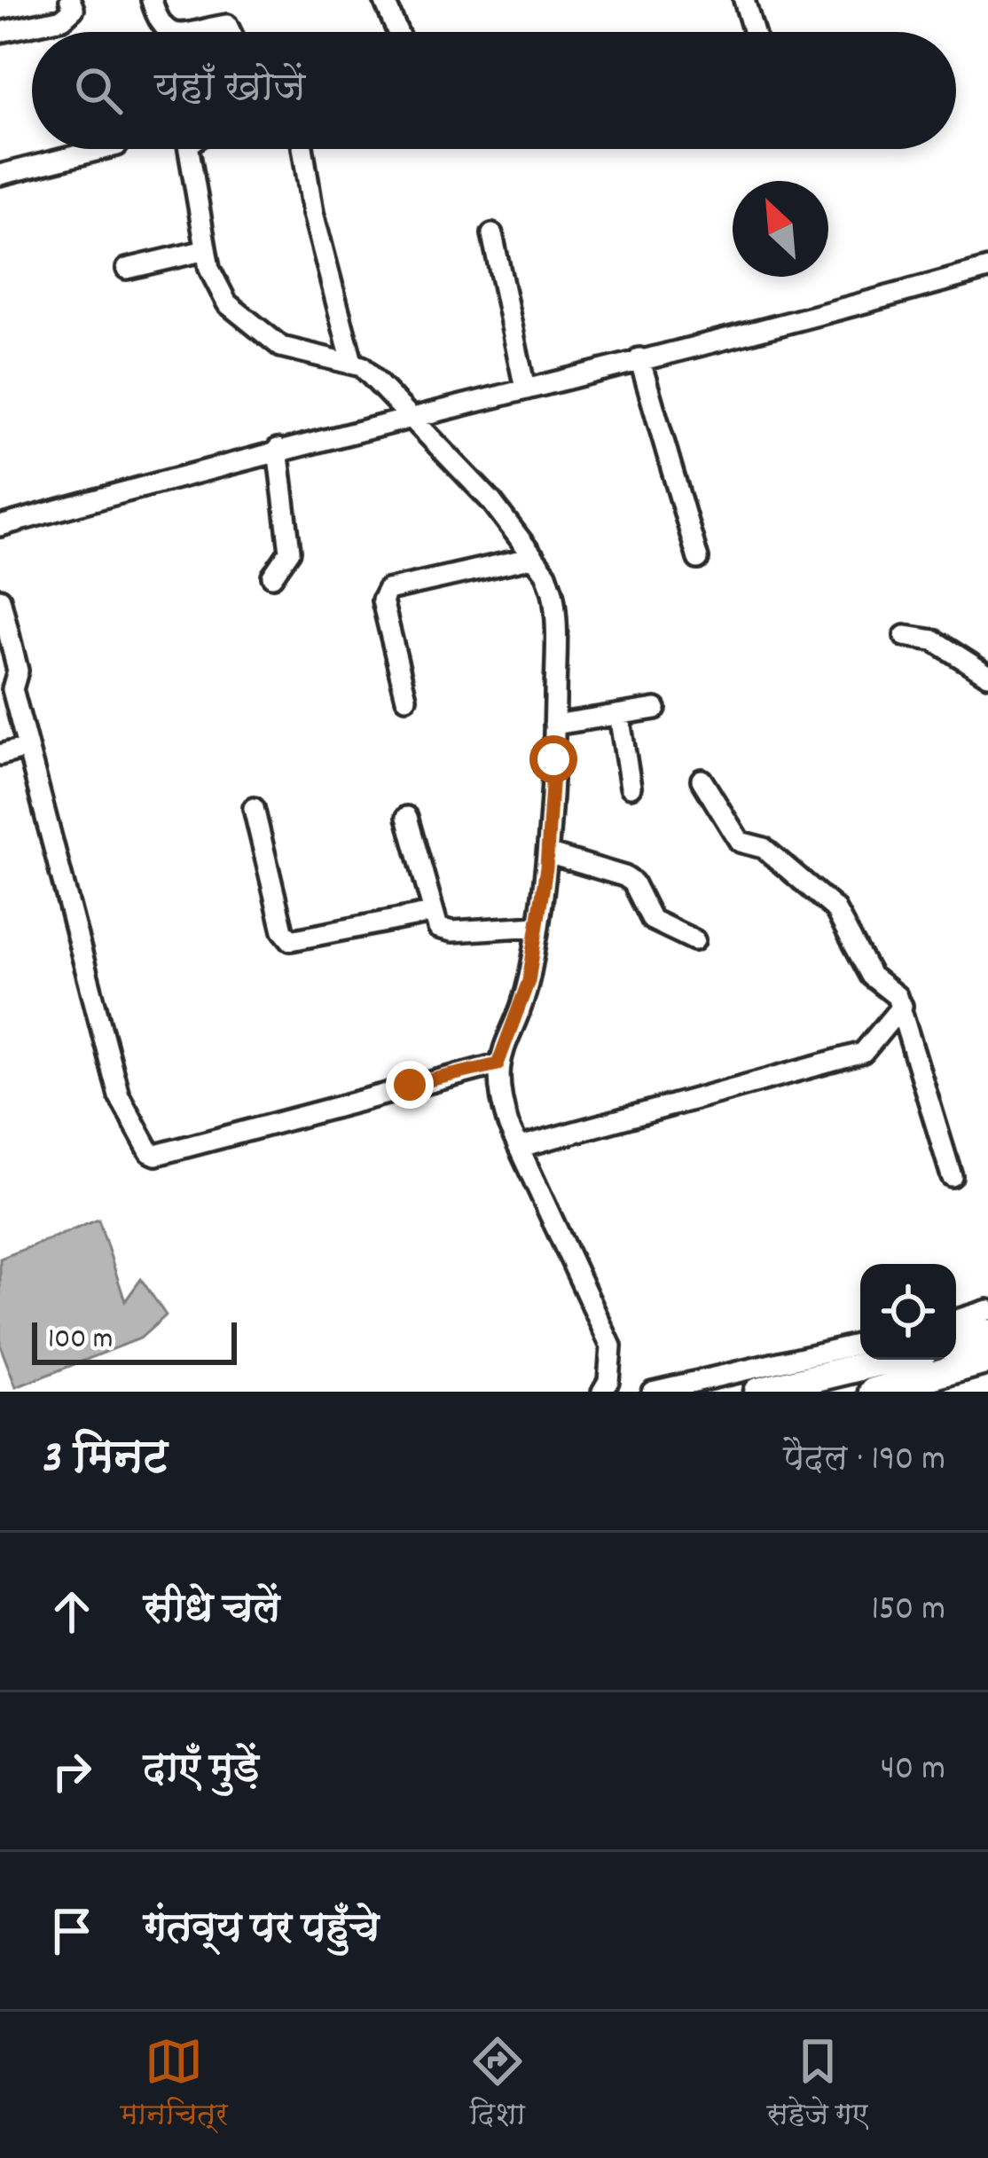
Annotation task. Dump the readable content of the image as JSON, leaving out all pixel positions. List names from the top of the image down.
{
  "scale_bar": "100 m",
  "north": "top left",
  "page": {
    "search": "यहाँ खोजें",
    "scale": "100 m",
    "heading": ["3 मिनट", "पैदल · 190 m"],
    "list": [
      ["सीधे चलें", "150 m"],
      ["दाएँ मुड़ें", "40 m"],
      "गंतव्य पर पहुँचे"
    ],
    "nav": ["मानचित्र", "दिशा", "सहेजे गए"]
  }
}
